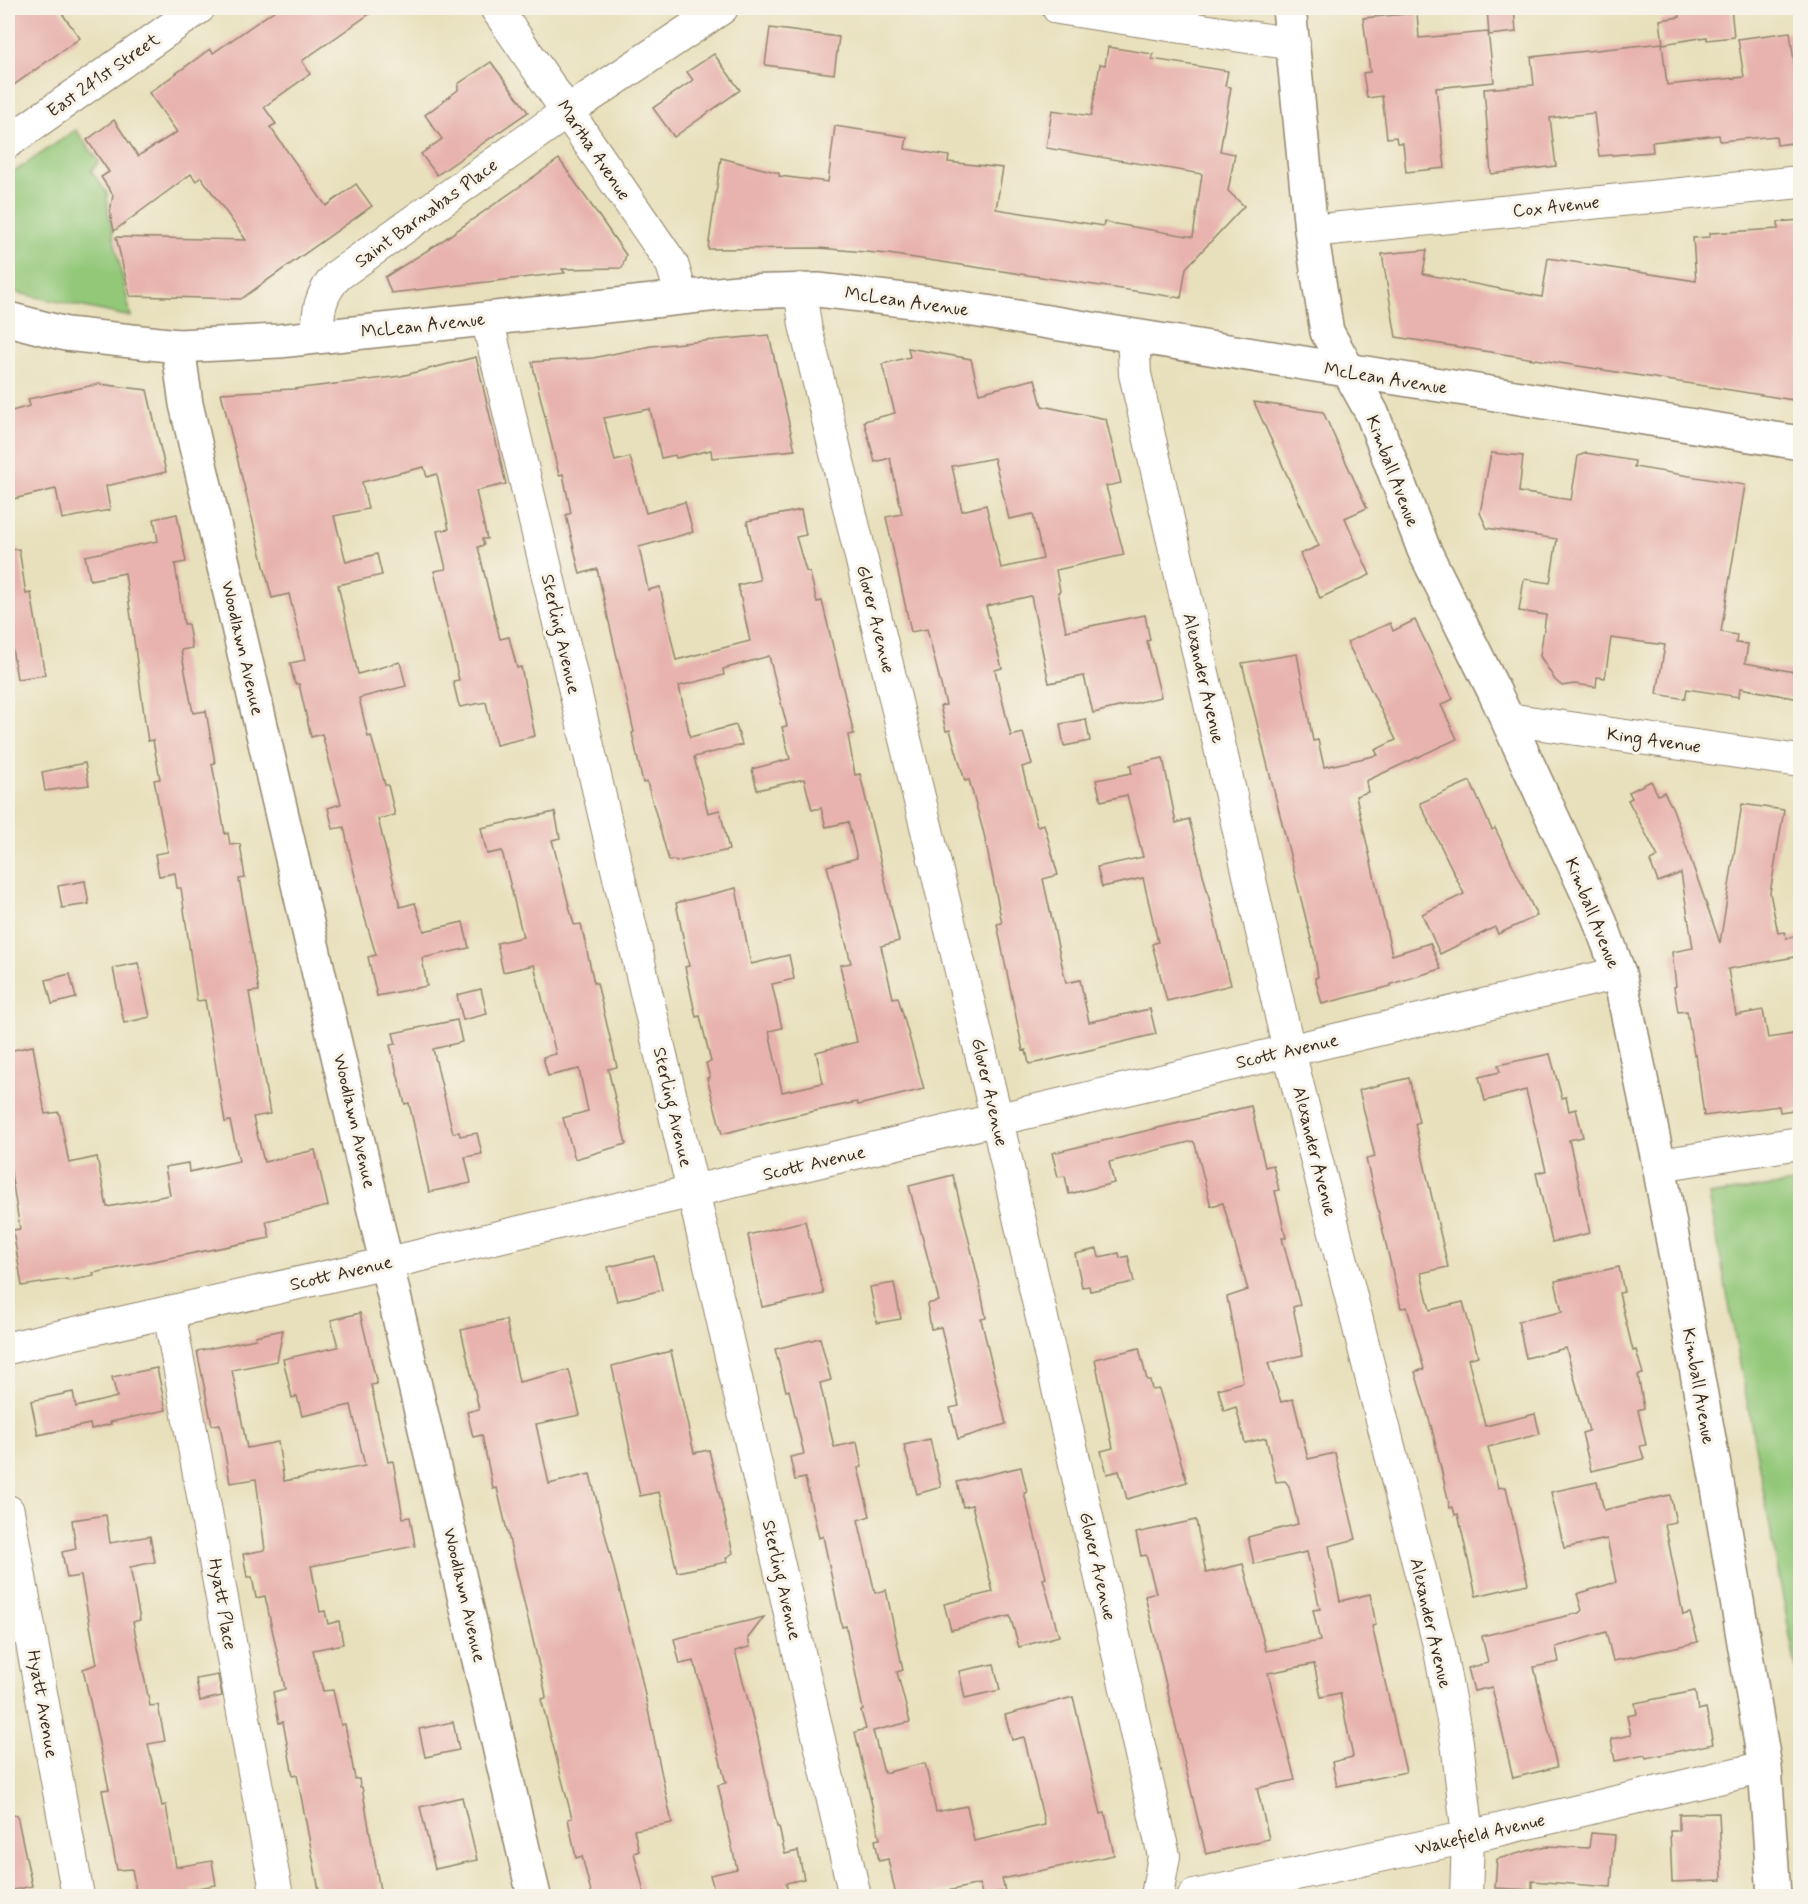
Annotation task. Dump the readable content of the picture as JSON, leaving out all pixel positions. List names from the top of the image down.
{
  "streets": {
    "street": [
      "East 241st Street",
      "Martha Avenue",
      "Cox Avenue",
      "Saint Barnabas Place",
      "McLean Avenue",
      "Kimball Avenue",
      "Glover Avenue",
      "Sterling Avenue",
      "Woodlawn Avenue",
      "Alexander Avenue",
      "King Avenue",
      "Scott Avenue",
      "Hyatt Place",
      "Hyatt Avenue",
      "Wakefield Avenue"
    ]
  },
  "crossings": [
    ["Martha Avenue", "Saint Barnabas Place"],
    ["Martha Avenue", "McLean Avenue"],
    ["Cox Avenue", "Kimball Avenue"],
    ["Saint Barnabas Place", "McLean Avenue"],
    ["McLean Avenue", "Kimball Avenue"],
    ["McLean Avenue", "Glover Avenue"],
    ["McLean Avenue", "Sterling Avenue"],
    ["McLean Avenue", "Woodlawn Avenue"],
    ["McLean Avenue", "Alexander Avenue"],
    ["Kimball Avenue", "King Avenue"],
    ["Kimball Avenue", "Scott Avenue"],
    ["Kimball Avenue", "Wakefield Avenue"],
    ["Glover Avenue", "Scott Avenue"],
    ["Sterling Avenue", "Scott Avenue"],
    ["Woodlawn Avenue", "Scott Avenue"],
    ["Alexander Avenue", "Scott Avenue"],
    ["Alexander Avenue", "Wakefield Avenue"],
    ["Scott Avenue", "Hyatt Place"]
  ]
}
